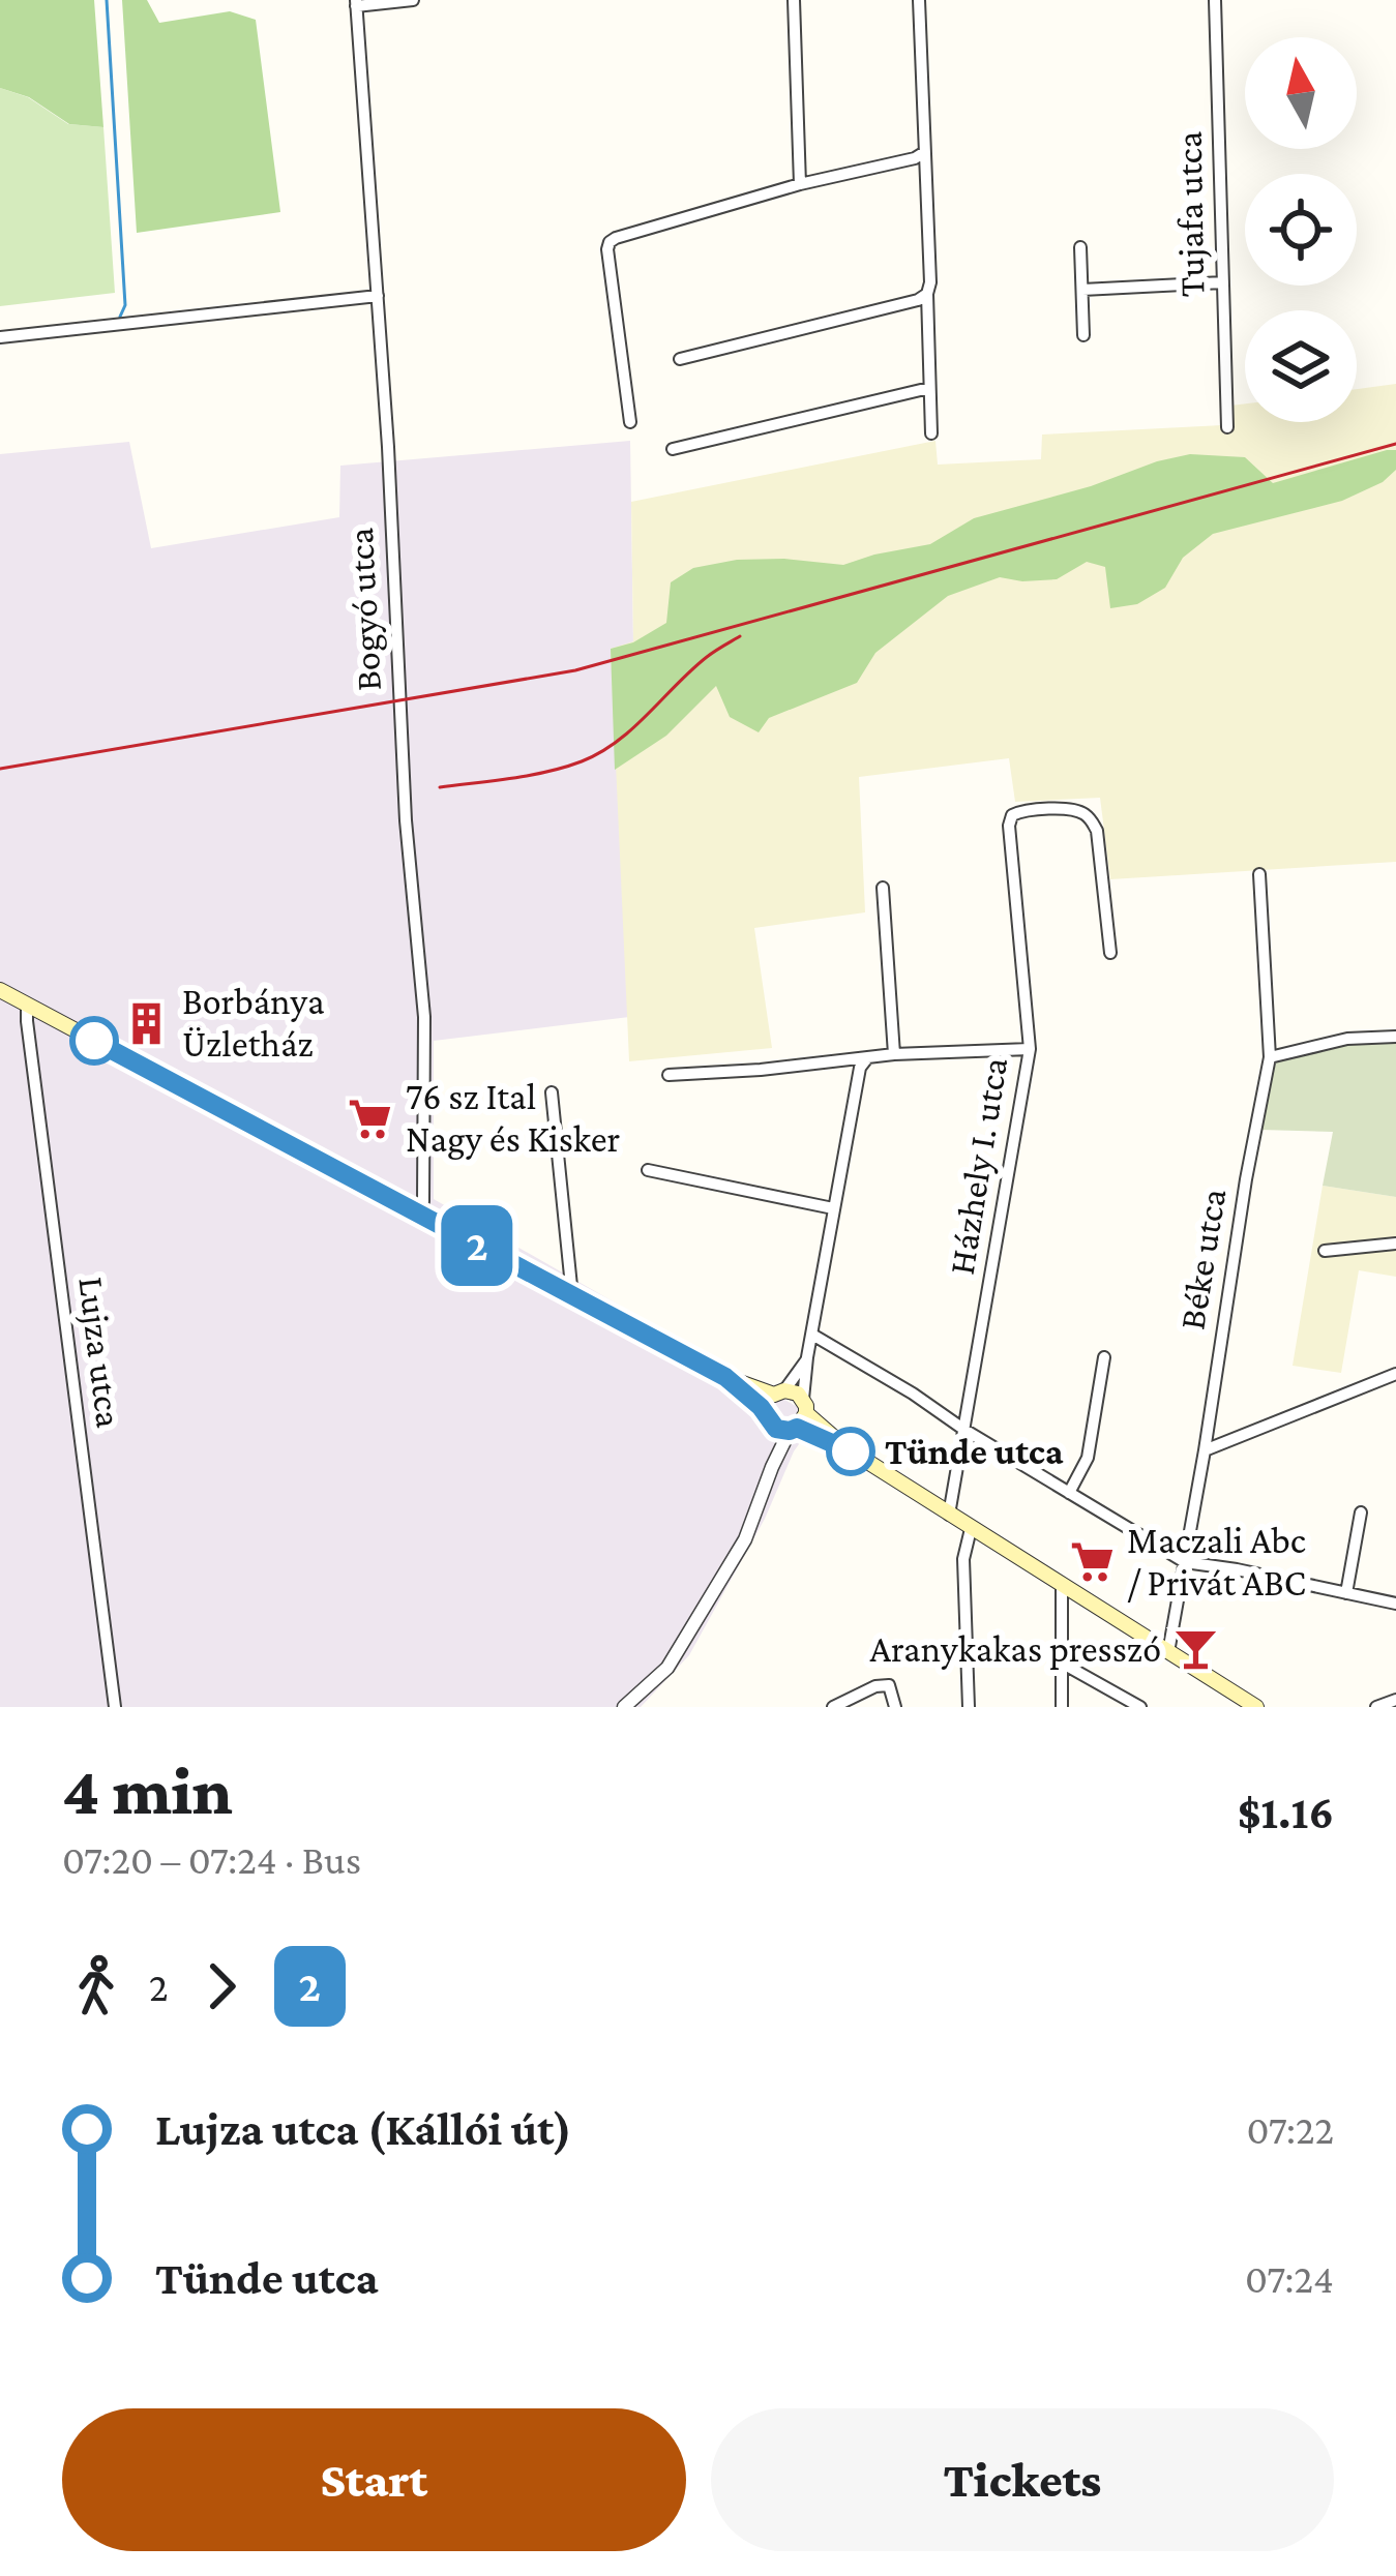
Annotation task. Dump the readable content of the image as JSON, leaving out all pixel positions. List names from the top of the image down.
{
  "streets": {
    "street": [
      "Tujafa utca",
      "Bogyó utca",
      "Házhely I. utca",
      "Béke utca",
      "Lujza utca"
    ]
  },
  "places": {
    "building": ["Borbánya Üzletház"],
    "supermarket": ["76 sz Ital Nagy és Kisker", "Maczali Abc / Privát ABC"],
    "other": ["Tünde utca"],
    "bar": ["Aranykakas presszó"]
  },
  "lines": ["bus line 2"],
  "north": "top",
  "page": {
    "on_map": "2",
    "heading": ["4 min", "07:20 – 07:24 · Bus", "$1.16"],
    "legs": ["2", "2"],
    "list": [
      {
        "name": "Lujza utca (Kállói út)",
        "value": "07:22"
      },
      {
        "name": "Tünde utca",
        "value": "07:24"
      }
    ],
    "buttons": ["Start", "Tickets"]
  }
}
